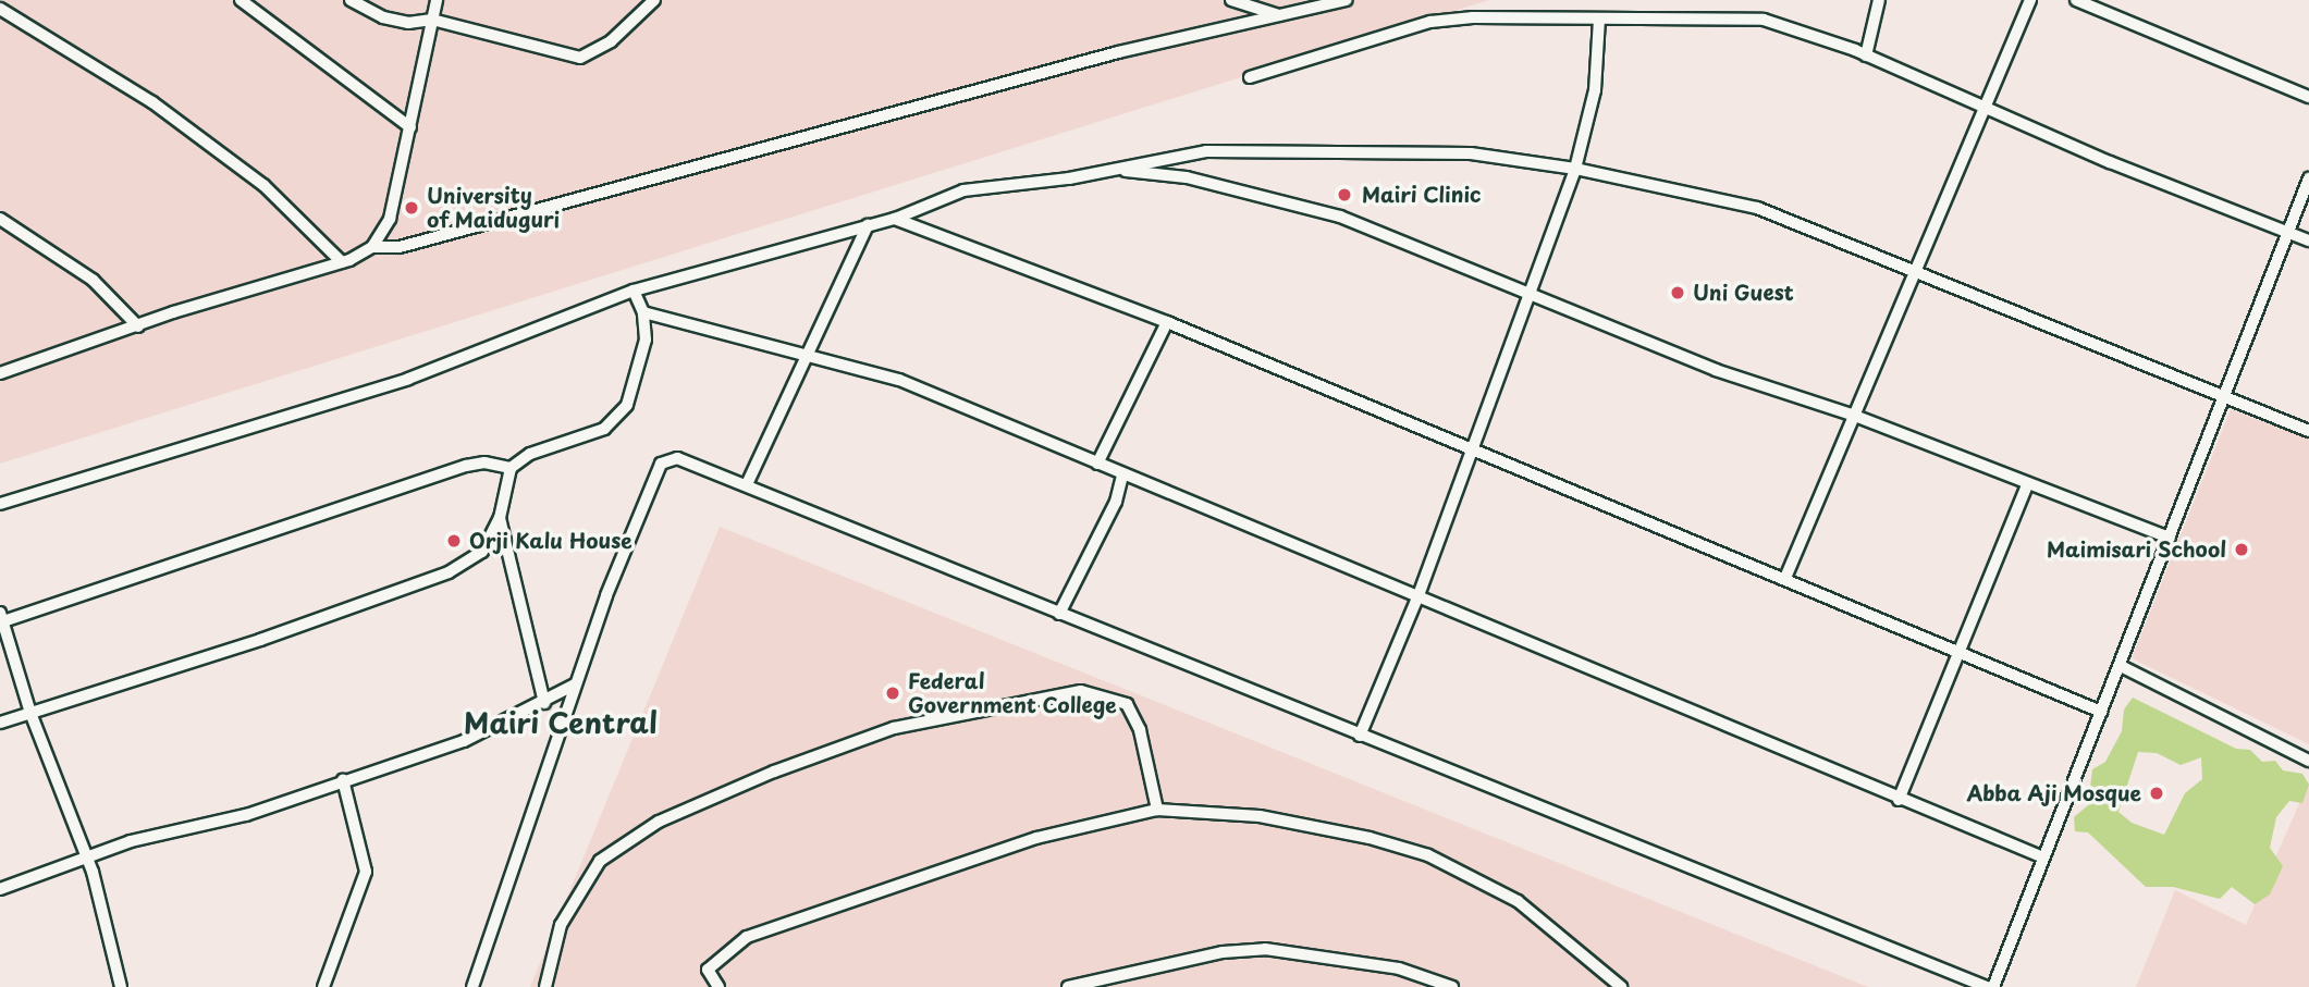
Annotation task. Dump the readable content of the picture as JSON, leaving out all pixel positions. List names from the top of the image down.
{
  "districts": ["Mairi Central"],
  "places": [
    "Mairi Clinic",
    "University of Maiduguri",
    "Uni Guest",
    "Orji Kalu House",
    "Maimisari School",
    "Federal Government College",
    "Abba Aji Mosque"
  ]
}
